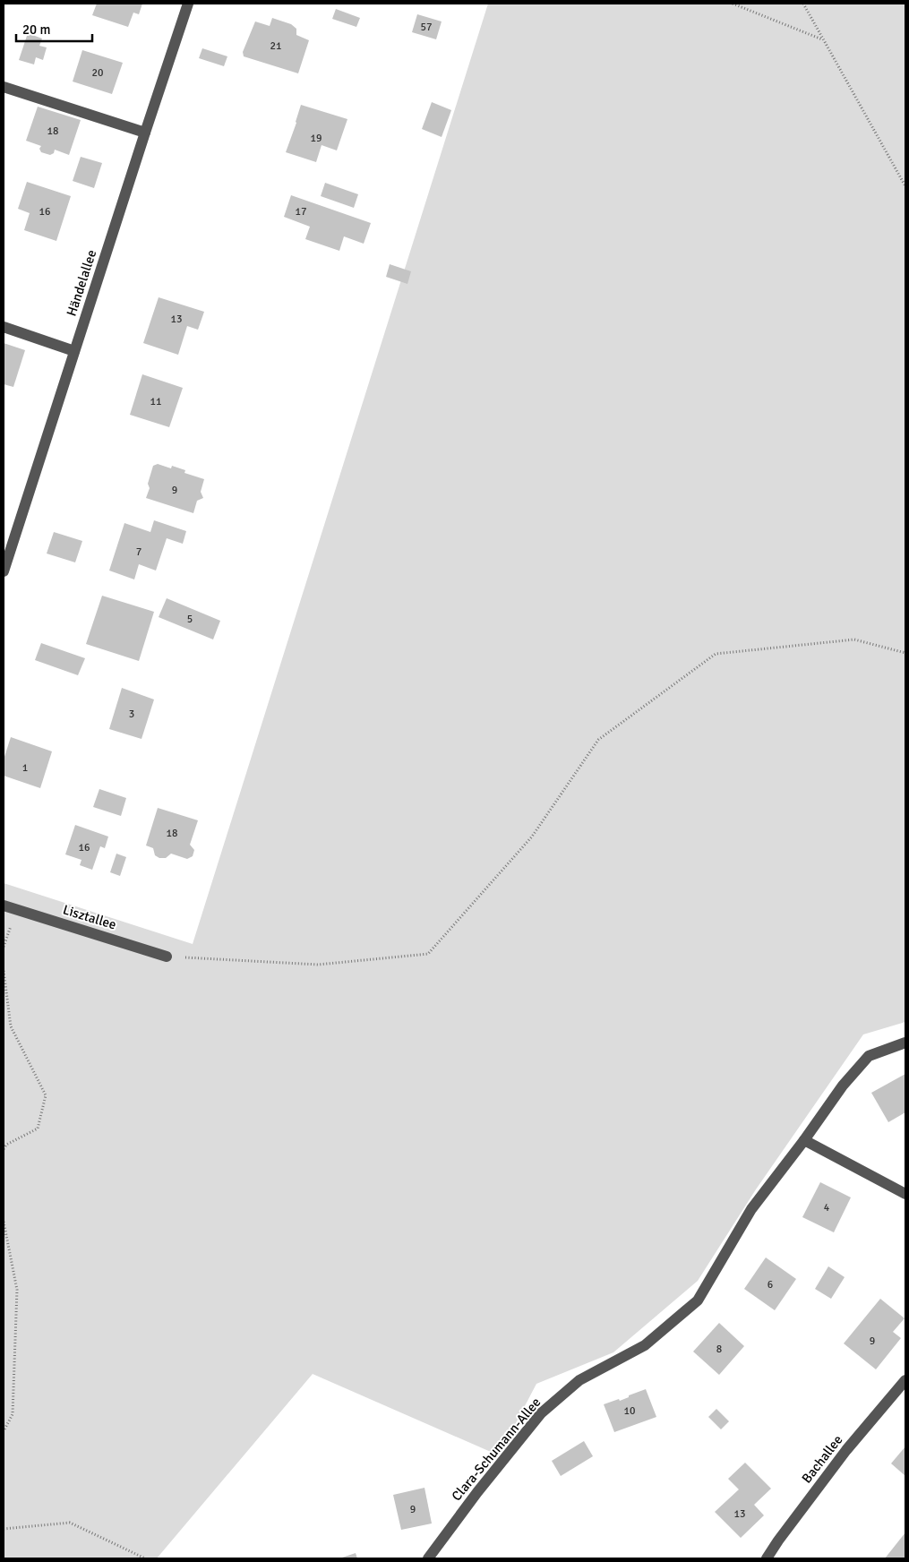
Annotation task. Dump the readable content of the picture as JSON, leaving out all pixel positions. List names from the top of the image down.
{
  "streets": {
    "street": [
      "Händelallee",
      "Lisztallee",
      "Clara-Schumann-Allee",
      "Bachallee"
    ]
  },
  "house_numbers": [
    "57",
    "21",
    "20",
    "18",
    "19",
    "16",
    "17",
    "13",
    "11",
    "9",
    "7",
    "5",
    "3",
    "1",
    "18",
    "16",
    "4",
    "6",
    "9",
    "8",
    "10",
    "9",
    "13"
  ],
  "scale_bar": "20 m"
}
